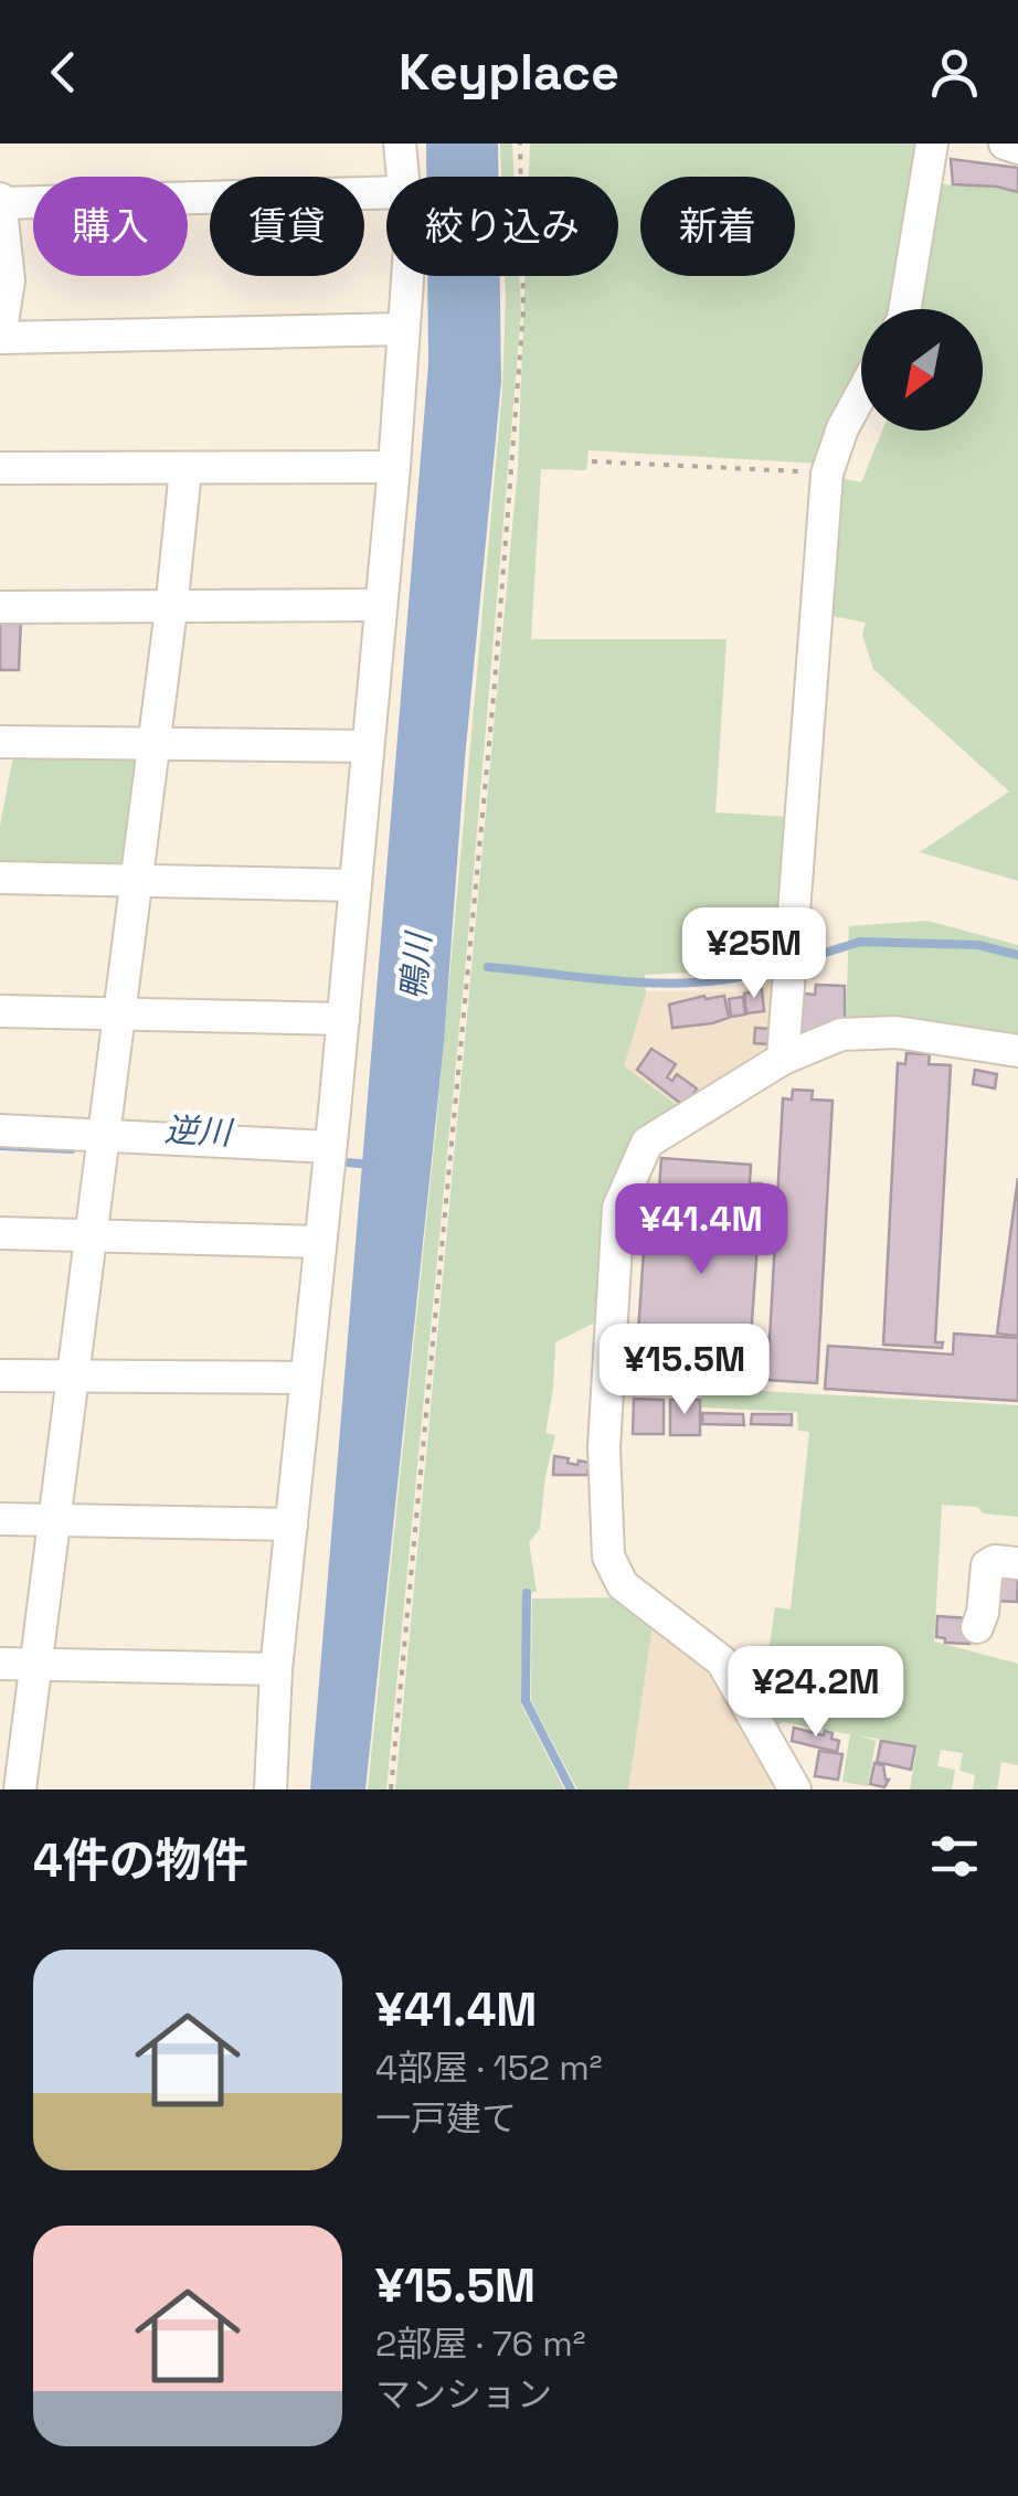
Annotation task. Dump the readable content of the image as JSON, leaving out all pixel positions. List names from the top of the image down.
{
  "water": ["鴨川", "逆川"],
  "north": "bottom left",
  "page": {
    "header": "Keyplace",
    "chip": [
      "購入",
      "賃貸",
      "絞り込み",
      "新着"
    ],
    "price": [
      "¥25M",
      "¥41.4M",
      "¥15.5M",
      "¥24.2M"
    ],
    "heading": "4件の物件",
    "list": [
      {
        "name": "¥41.4M",
        "note": "4部屋 · 152 m² · 一戸建て"
      },
      {
        "name": "¥15.5M",
        "note": "2部屋 · 76 m² · マンション"
      }
    ]
  }
}
